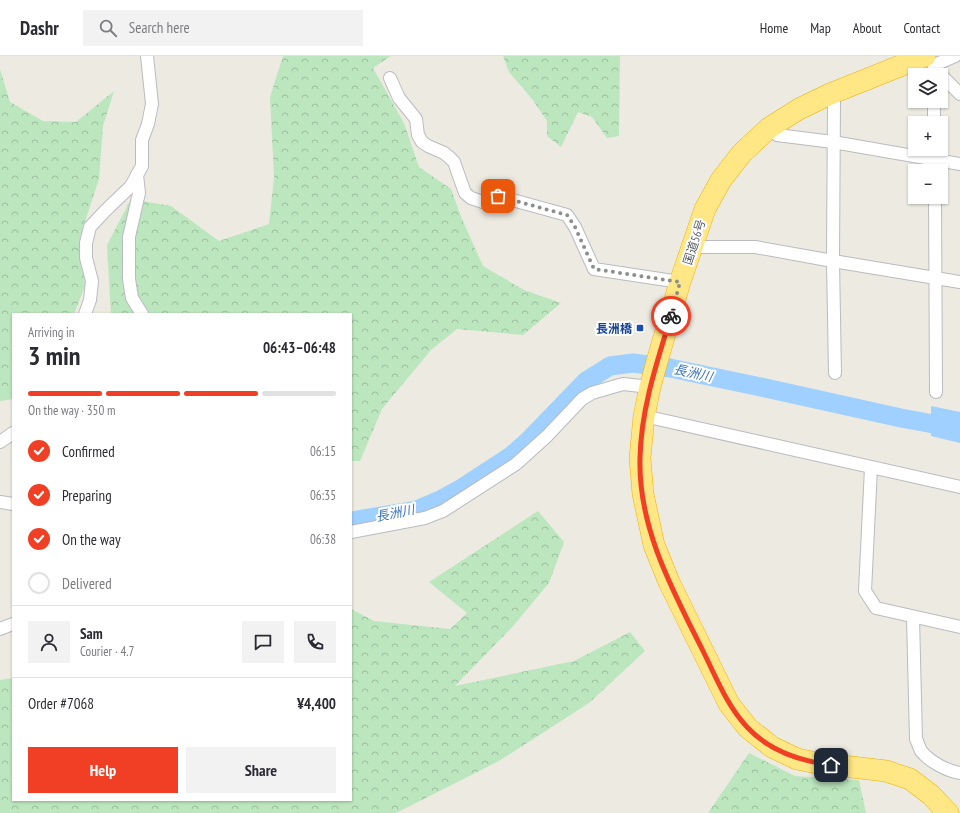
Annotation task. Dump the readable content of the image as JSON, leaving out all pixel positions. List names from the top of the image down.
{
  "streets": {
    "highway": ["国道56号"]
  },
  "water": ["長洲川"],
  "places": {
    "transit": ["長洲橋"]
  },
  "page": {
    "header": "Dashr",
    "search": "Search here",
    "nav": [
      "Home",
      "Map",
      "About",
      "Contact"
    ],
    "map_buttons": ["+", "−"],
    "heading": ["3 min", "Arriving in", "06:43–06:48"],
    "panel": [
      "Sam",
      "Courier · 4.7",
      "Order #7068",
      "¥4,400"
    ],
    "bar": "On the way · 350 m",
    "list": [
      ["Confirmed", "06:15"],
      ["Preparing", "06:35"],
      ["On the way", "06:38"],
      "Delivered"
    ],
    "buttons": ["Help", "Share"]
  }
}
